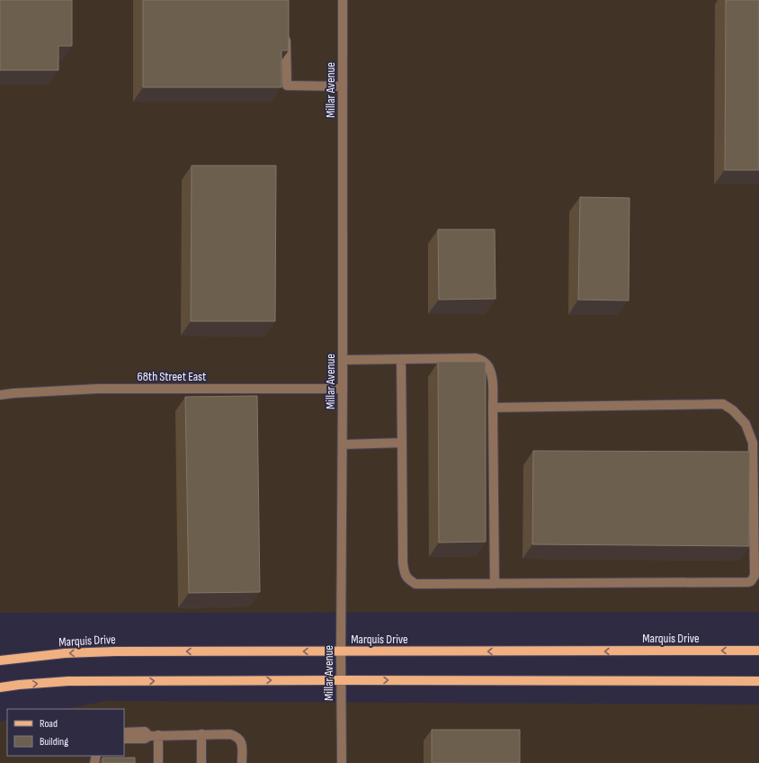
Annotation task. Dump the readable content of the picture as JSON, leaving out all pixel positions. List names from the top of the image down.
{
  "streets": {
    "main road": ["Marquis Drive"],
    "street": ["Millar Avenue", "68th Street East"]
  },
  "crossings": [
    ["Millar Avenue", "68th Street East"],
    ["Millar Avenue", "Marquis Drive"]
  ],
  "legend": ["Road", "Building"]
}
